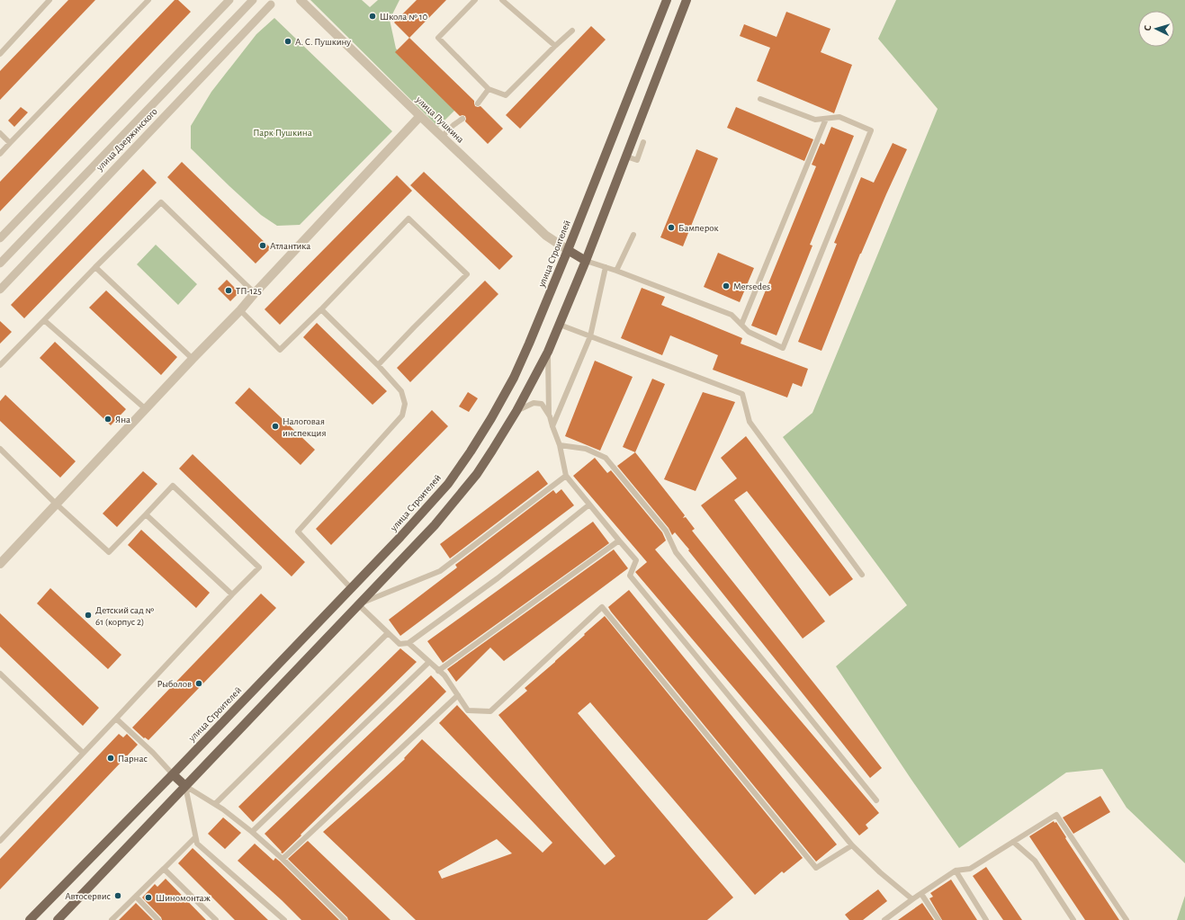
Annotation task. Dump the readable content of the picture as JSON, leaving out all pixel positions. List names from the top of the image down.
{
  "streets": {
    "main road": ["улица Строителей"],
    "street": ["улица Пушкина", "улица Дзержинского"]
  },
  "crossings": [
    ["улица Пушкина", "улица Строителей"]
  ],
  "parks": ["Парк Пушкина"],
  "places": [
    "Школа № 10",
    "А. С. Пушкину",
    "Бамперок",
    "Атлантика",
    "Mersedes",
    "ТП-125",
    "Яна",
    "Налоговая инспекция",
    "Детский сад № 61 (корпус 2)",
    "Рыболов",
    "Парнас",
    "Автосервис",
    "Шиномонтаж"
  ],
  "north": "left"
}
